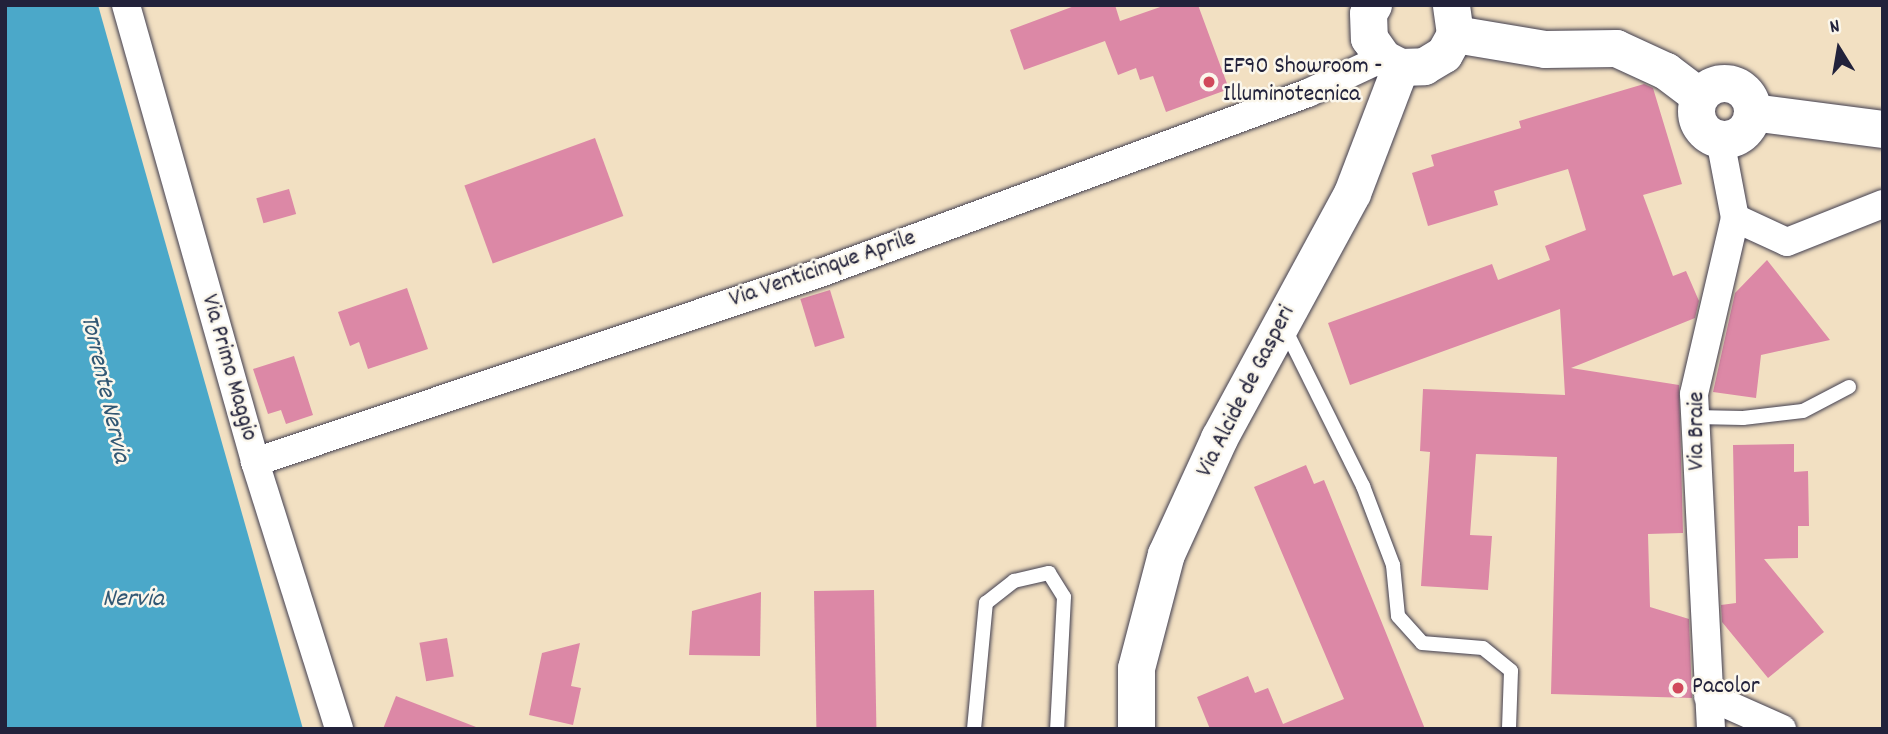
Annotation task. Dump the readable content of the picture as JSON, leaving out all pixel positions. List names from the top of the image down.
{
  "streets": {
    "street": [
      "Via Venticinque Aprile",
      "Via Primo Maggio",
      "Via Alcide de Gasperi",
      "Via Braie"
    ]
  },
  "crossings": [
    ["Via Venticinque Aprile", "Via Primo Maggio"],
    ["Via Venticinque Aprile", "Via Alcide de Gasperi"]
  ],
  "water": ["Torrente Nervia", "Nervia"],
  "places": ["EF90 Showroom - Illuminotecnica", "Pacolor"],
  "north": "top"
}
